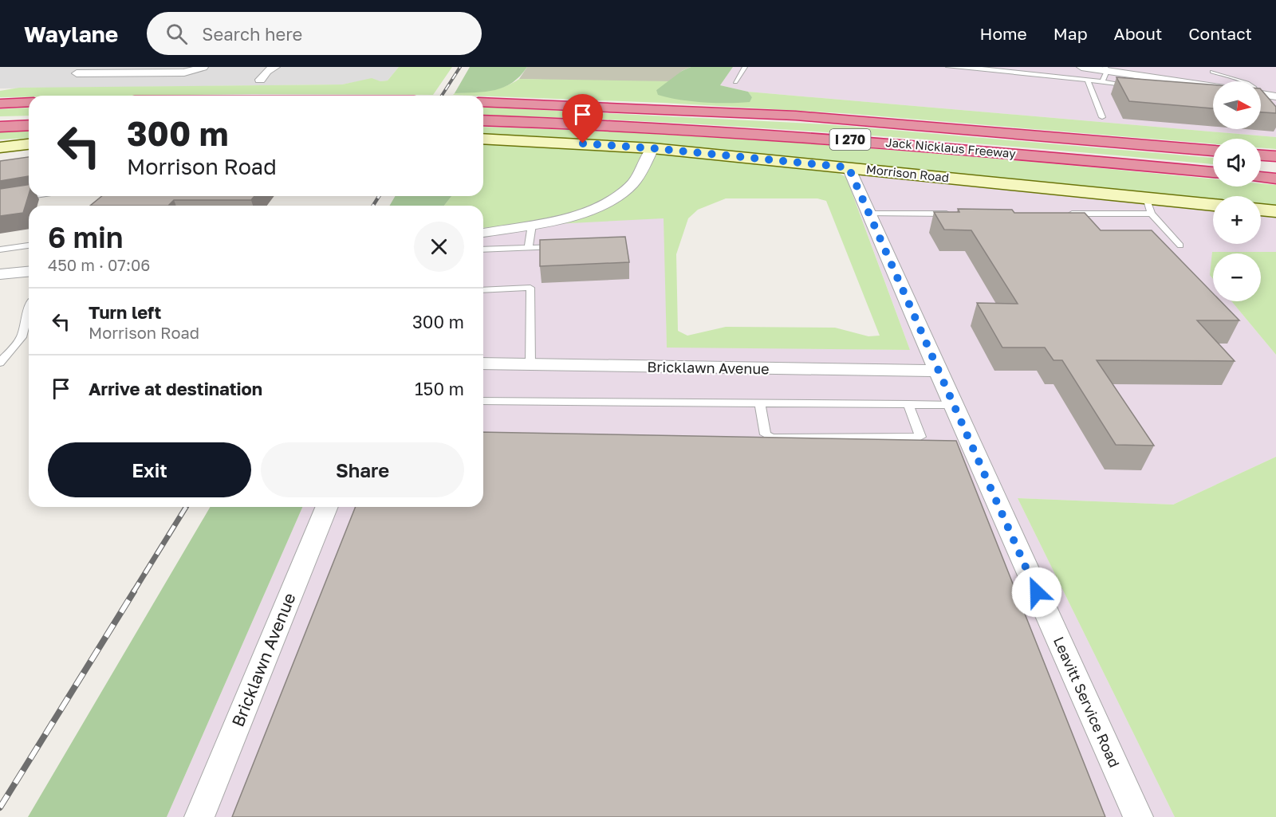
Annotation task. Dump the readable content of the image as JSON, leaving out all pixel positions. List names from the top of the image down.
{
  "streets": {
    "highway": ["I 270", "Jack Nicklaus Freeway"],
    "street": ["Morrison Road", "Bricklawn Avenue", "Leavitt Service Road"]
  },
  "crossings": [
    ["Morrison Road", "Leavitt Service Road"],
    ["Bricklawn Avenue", "Leavitt Service Road"]
  ],
  "north": "right",
  "page": {
    "header": "Waylane",
    "search": "Search here",
    "nav": [
      "Home",
      "Map",
      "About",
      "Contact"
    ],
    "map_buttons": ["+", "−"],
    "turn": ["300 m", "Morrison Road"],
    "heading": ["6 min", "450 m · 07:06"],
    "list": [
      {
        "name": "Turn left",
        "note": "Morrison Road",
        "value": "300 m"
      },
      {
        "name": "Arrive at destination",
        "value": "150 m"
      }
    ],
    "buttons": ["Exit", "Share"]
  }
}
